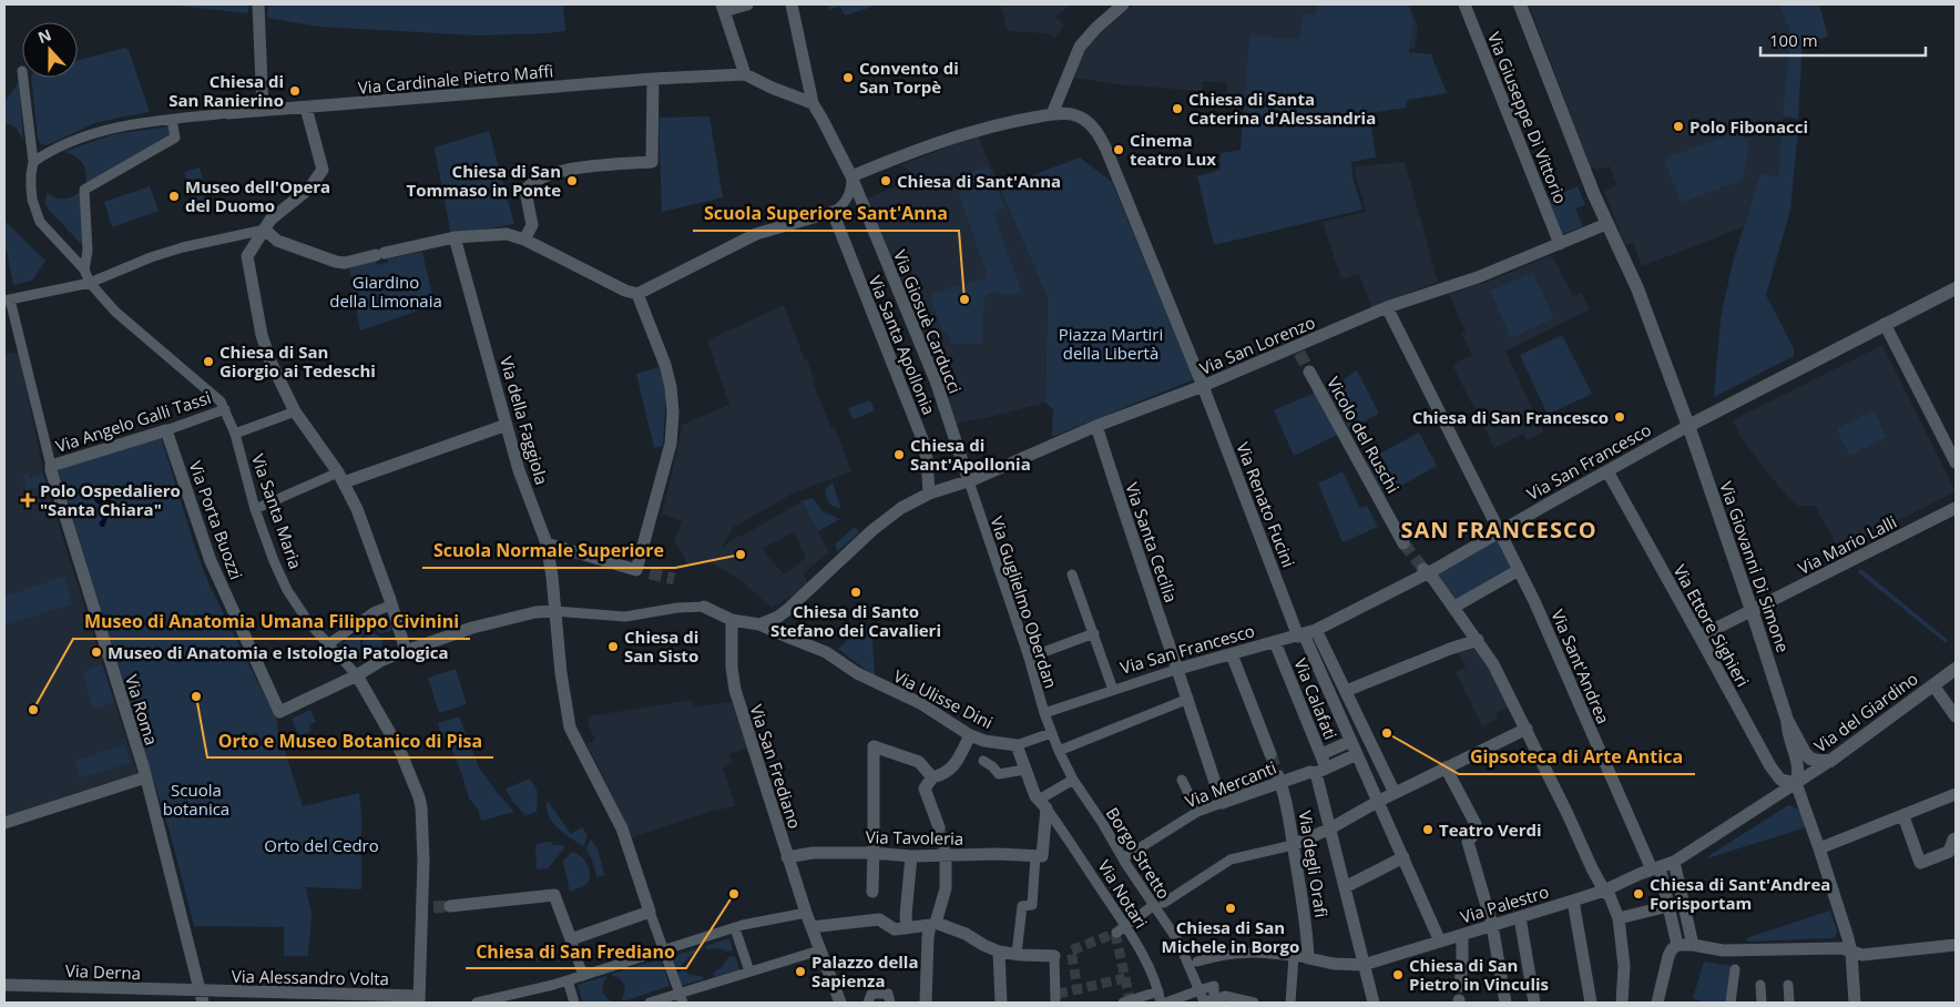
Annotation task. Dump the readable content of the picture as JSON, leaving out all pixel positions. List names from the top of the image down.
{
  "streets": {
    "street": [
      "Via Cardinale Pietro Maffi",
      "Via Giuseppe Di Vittorio",
      "Via Giosuè Carducci",
      "Via Santa Apollonia",
      "Via San Lorenzo",
      "Via della Faggiola",
      "Via Angelo Galli Tassi",
      "Vicolo del Ruschi",
      "Via San Francesco",
      "Via Renato Fucini",
      "Via Santa Maria",
      "Via Porta Buozzi",
      "Via Santa Cecilia",
      "Via Mario Lalli",
      "Via Giovanni Di Simone",
      "Via Guglielmo Oberdan",
      "Via Ettore Sighieri",
      "Via Sant'Andrea",
      "Via Ulisse Dini",
      "Via Calafati",
      "Via Roma",
      "Via del Giardino",
      "Via San Frediano",
      "Via Mercanti",
      "Via Tavoleria",
      "Borgo Stretto",
      "Via degli Orafi",
      "Via Notari",
      "Via Palestro",
      "Via Derna",
      "Via Alessandro Volta"
    ]
  },
  "crossings": [
    ["Via Giuseppe Di Vittorio", "Via San Lorenzo"],
    ["Via Giosuè Carducci", "Via San Lorenzo"],
    ["Via Giosuè Carducci", "Via Guglielmo Oberdan"],
    ["Via Santa Apollonia", "Via San Lorenzo"],
    ["Via San Lorenzo", "Via Renato Fucini"],
    ["Via San Lorenzo", "Via Santa Cecilia"],
    ["Via San Lorenzo", "Via Giovanni Di Simone"],
    ["Via San Lorenzo", "Via Guglielmo Oberdan"],
    ["Via San Lorenzo", "Via Sant'Andrea"],
    ["Via San Lorenzo", "Via Ulisse Dini"],
    ["Via Angelo Galli Tassi", "Via Santa Maria"],
    ["Via Angelo Galli Tassi", "Via Porta Buozzi"],
    ["Via Angelo Galli Tassi", "Via Roma"],
    ["Via San Francesco", "Via Renato Fucini"],
    ["Via San Francesco", "Via Santa Cecilia"],
    ["Via San Francesco", "Via Giovanni Di Simone"],
    ["Via San Francesco", "Via Guglielmo Oberdan"],
    ["Via San Francesco", "Via Ettore Sighieri"],
    ["Via San Francesco", "Via Sant'Andrea"],
    ["Via San Francesco", "Via Calafati"],
    ["Via Santa Maria", "Via Porta Buozzi"],
    ["Via Santa Maria", "Via Alessandro Volta"],
    ["Via Santa Cecilia", "Via Mercanti"],
    ["Via Mario Lalli", "Via Giovanni Di Simone"],
    ["Via Mario Lalli", "Via Ettore Sighieri"],
    ["Via Giovanni Di Simone", "Via Ettore Sighieri"],
    ["Via Giovanni Di Simone", "Via del Giardino"],
    ["Via Guglielmo Oberdan", "Via Ulisse Dini"],
    ["Via Guglielmo Oberdan", "Borgo Stretto"],
    ["Via Ettore Sighieri", "Via del Giardino"],
    ["Via Sant'Andrea", "Via Palestro"],
    ["Via Ulisse Dini", "Via San Frediano"],
    ["Via Ulisse Dini", "Borgo Stretto"],
    ["Via Calafati", "Via Mercanti"],
    ["Via Calafati", "Via Palestro"],
    ["Via Roma", "Via Derna"],
    ["Via Roma", "Via Alessandro Volta"],
    ["Via del Giardino", "Via Palestro"],
    ["Via San Frediano", "Via Tavoleria"],
    ["Via Mercanti", "Borgo Stretto"],
    ["Via Mercanti", "Via degli Orafi"],
    ["Via degli Orafi", "Via Palestro"],
    ["Via Derna", "Via Alessandro Volta"]
  ],
  "districts": ["SAN FRANCESCO"],
  "parks": [
    "Giardino della Limonaia",
    "Piazza Martiri della Libertà",
    "Scuola botanica",
    "Orto del Cedro"
  ],
  "places": {
    "other": [
      "Convento di San Torpè",
      "Chiesa di San Ranierino",
      "Chiesa di Santa Caterina d'Alessandria",
      "Polo Fibonacci",
      "Cinema teatro Lux",
      "Chiesa di San Tommaso in Ponte",
      "Chiesa di Sant'Anna",
      "Museo dell'Opera del Duomo",
      "Scuola Superiore Sant'Anna",
      "Chiesa di San Giorgio ai Tedeschi",
      "Chiesa di San Francesco",
      "Chiesa di Sant'Apollonia",
      "Scuola Normale Superiore",
      "Chiesa di Santo Stefano dei Cavalieri",
      "Chiesa di San Sisto",
      "Museo di Anatomia e Istologia Patologica",
      "Orto e Museo Botanico di Pisa",
      "Museo di Anatomia Umana Filippo Civinini",
      "Gipsoteca di Arte Antica",
      "Teatro Verdi",
      "Chiesa di San Frediano",
      "Chiesa di Sant'Andrea Forisportam",
      "Chiesa di San Michele in Borgo",
      "Palazzo della Sapienza",
      "Chiesa di San Pietro in Vinculis"
    ],
    "health": ["Polo Ospedaliero \"Santa Chiara\""]
  },
  "scale_bar": "100 m",
  "north": "top"
}
